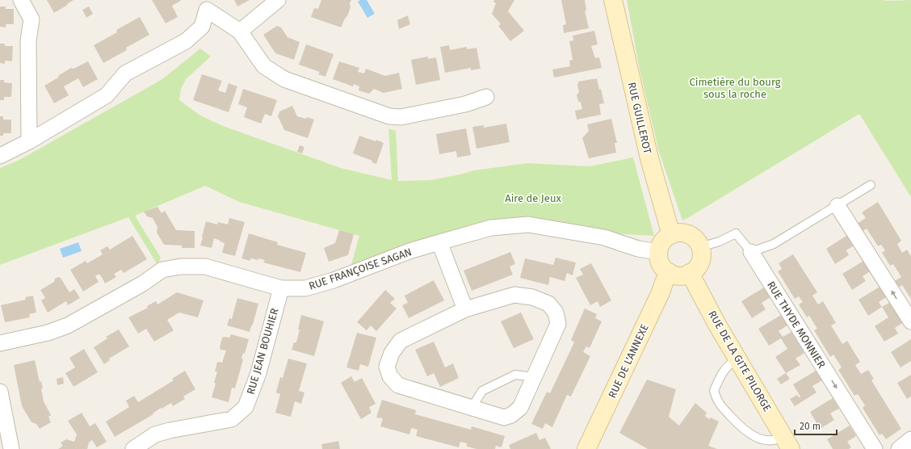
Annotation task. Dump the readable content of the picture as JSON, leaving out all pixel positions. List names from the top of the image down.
{
  "streets": {
    "street": [
      "RUE GUILLEROT",
      "RUE FRANÇOISE SAGAN",
      "RUE THYDE MONNIER",
      "RUE JEAN BOUHIER",
      "RUE DE L'ANNEXE",
      "RUE DE LA GITE PILORGE"
    ]
  },
  "crossings": [
    ["RUE GUILLEROT", "RUE FRANÇOISE SAGAN"],
    ["RUE GUILLEROT", "RUE THYDE MONNIER"],
    ["RUE GUILLEROT", "RUE DE L'ANNEXE"],
    ["RUE GUILLEROT", "RUE DE LA GITE PILORGE"],
    ["RUE FRANÇOISE SAGAN", "RUE THYDE MONNIER"],
    ["RUE FRANÇOISE SAGAN", "RUE JEAN BOUHIER"],
    ["RUE FRANÇOISE SAGAN", "RUE DE L'ANNEXE"],
    ["RUE FRANÇOISE SAGAN", "RUE DE LA GITE PILORGE"],
    ["RUE THYDE MONNIER", "RUE DE L'ANNEXE"],
    ["RUE THYDE MONNIER", "RUE DE LA GITE PILORGE"],
    ["RUE DE L'ANNEXE", "RUE DE LA GITE PILORGE"]
  ],
  "one_way": ["RUE THYDE MONNIER"],
  "parks": ["Cimetière du bourg sous la roche", "Aire de Jeux"],
  "scale_bar": "20 m"
}
